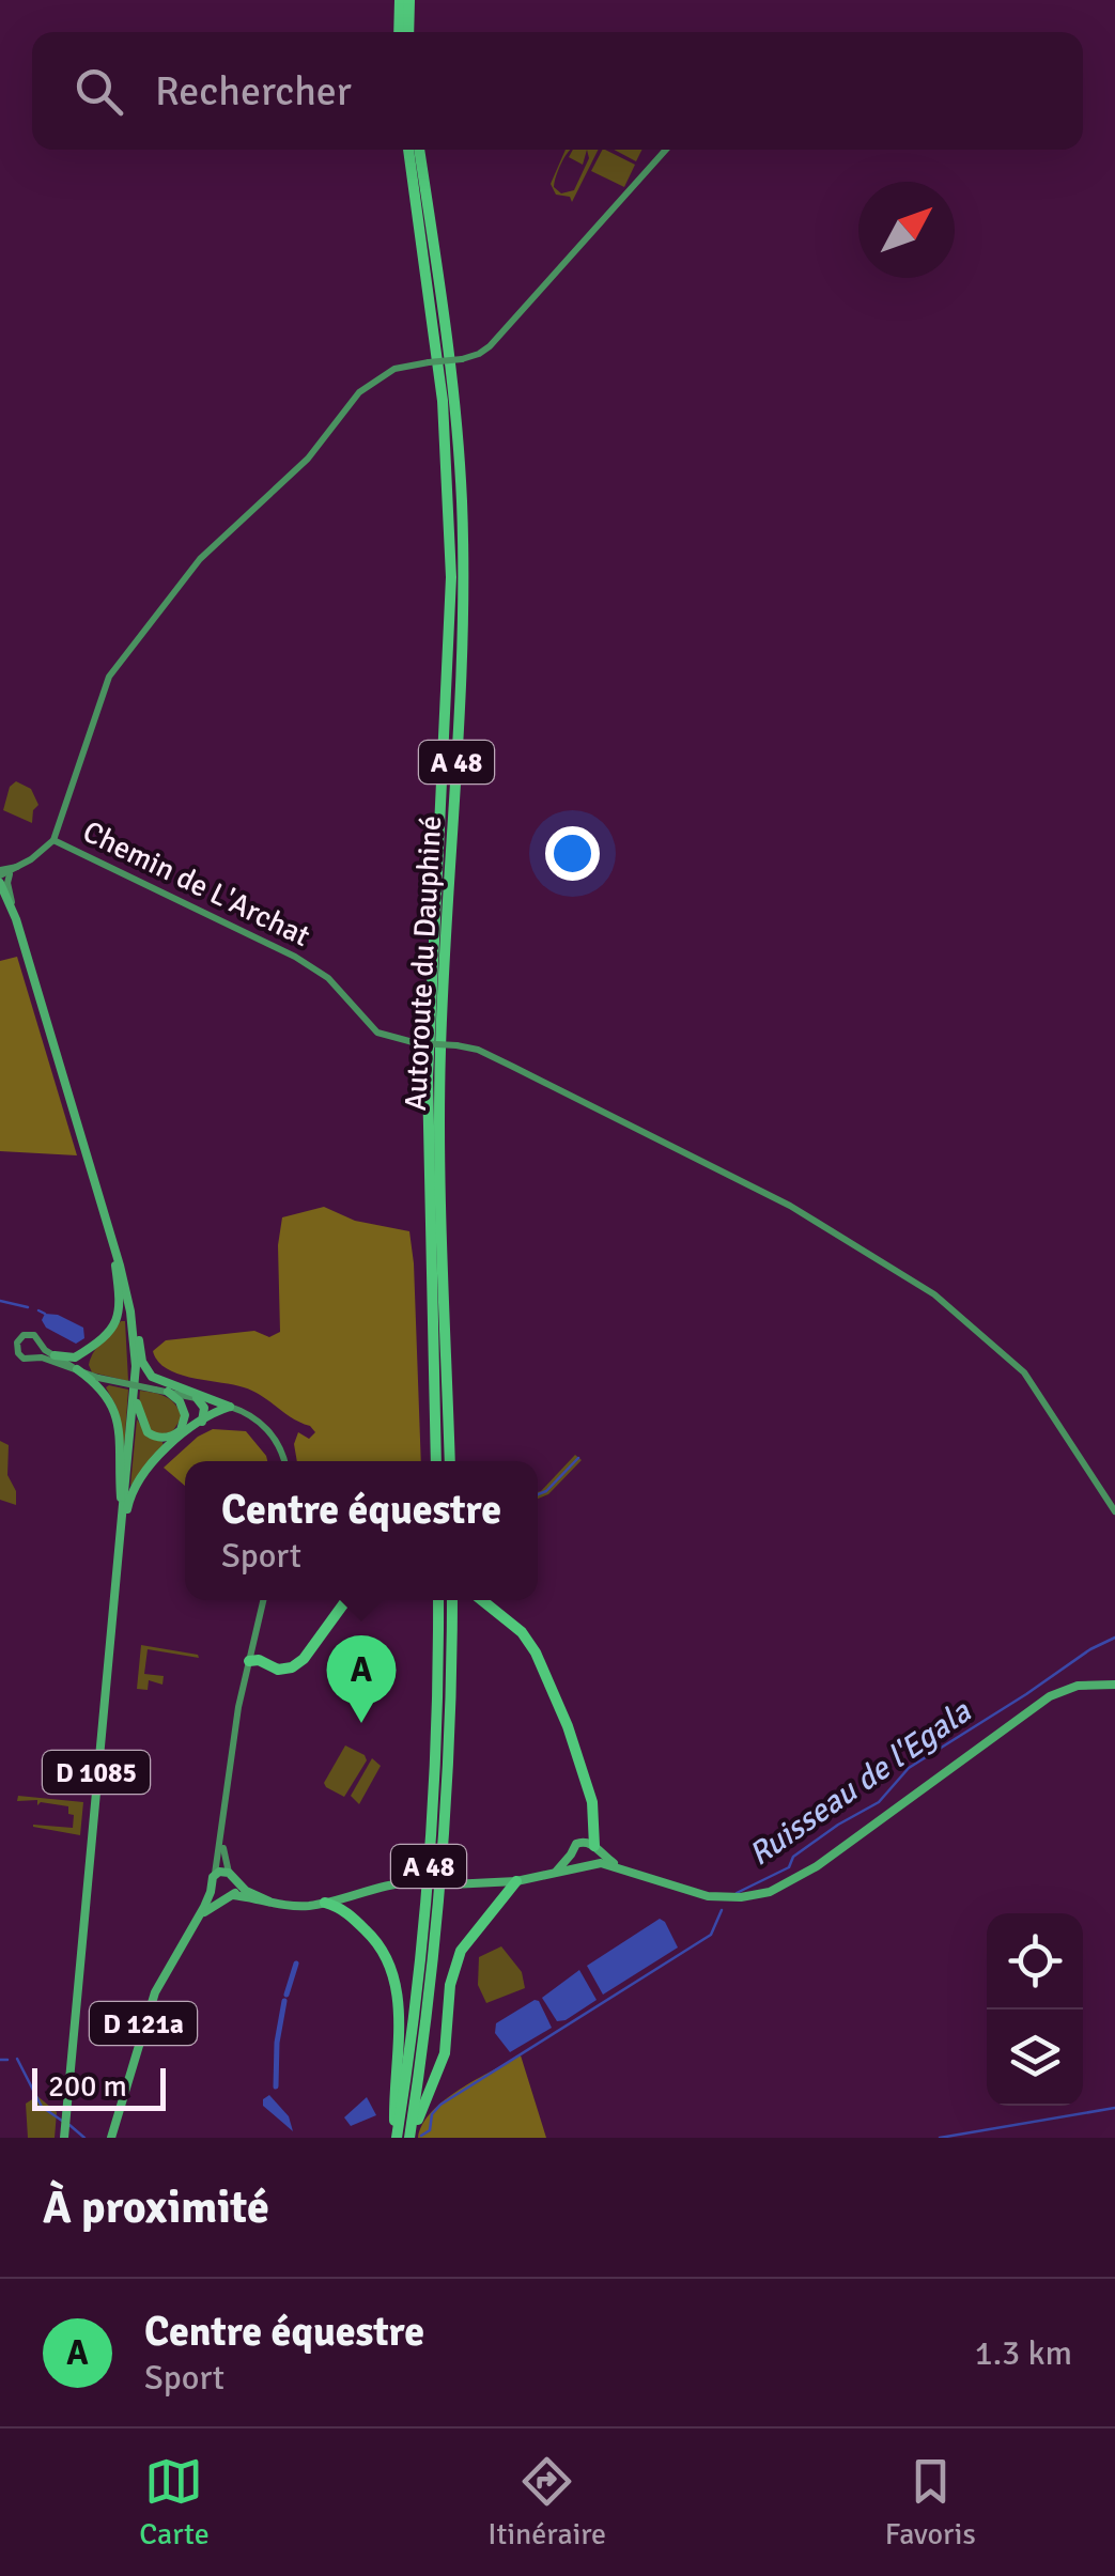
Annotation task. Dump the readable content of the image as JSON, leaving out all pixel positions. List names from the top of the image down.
{
  "streets": {
    "highway": ["A 48", "Autoroute du Dauphiné"],
    "main road": ["D 1085", "D 121a"],
    "street": ["Chemin de L'Archat"]
  },
  "water": ["Ruisseau de l'Egala"],
  "scale_bar": "200 m",
  "north": "top right",
  "page": {
    "search": "Rechercher",
    "popup": ["Centre équestre", "Sport"],
    "pins": "A",
    "scale": "200 m",
    "heading": "À proximité",
    "list": [
      {
        "mark": "A",
        "name": "Centre équestre",
        "note": "Sport",
        "value": "1.3 km"
      }
    ],
    "nav": ["Carte", "Itinéraire", "Favoris"]
  }
}
